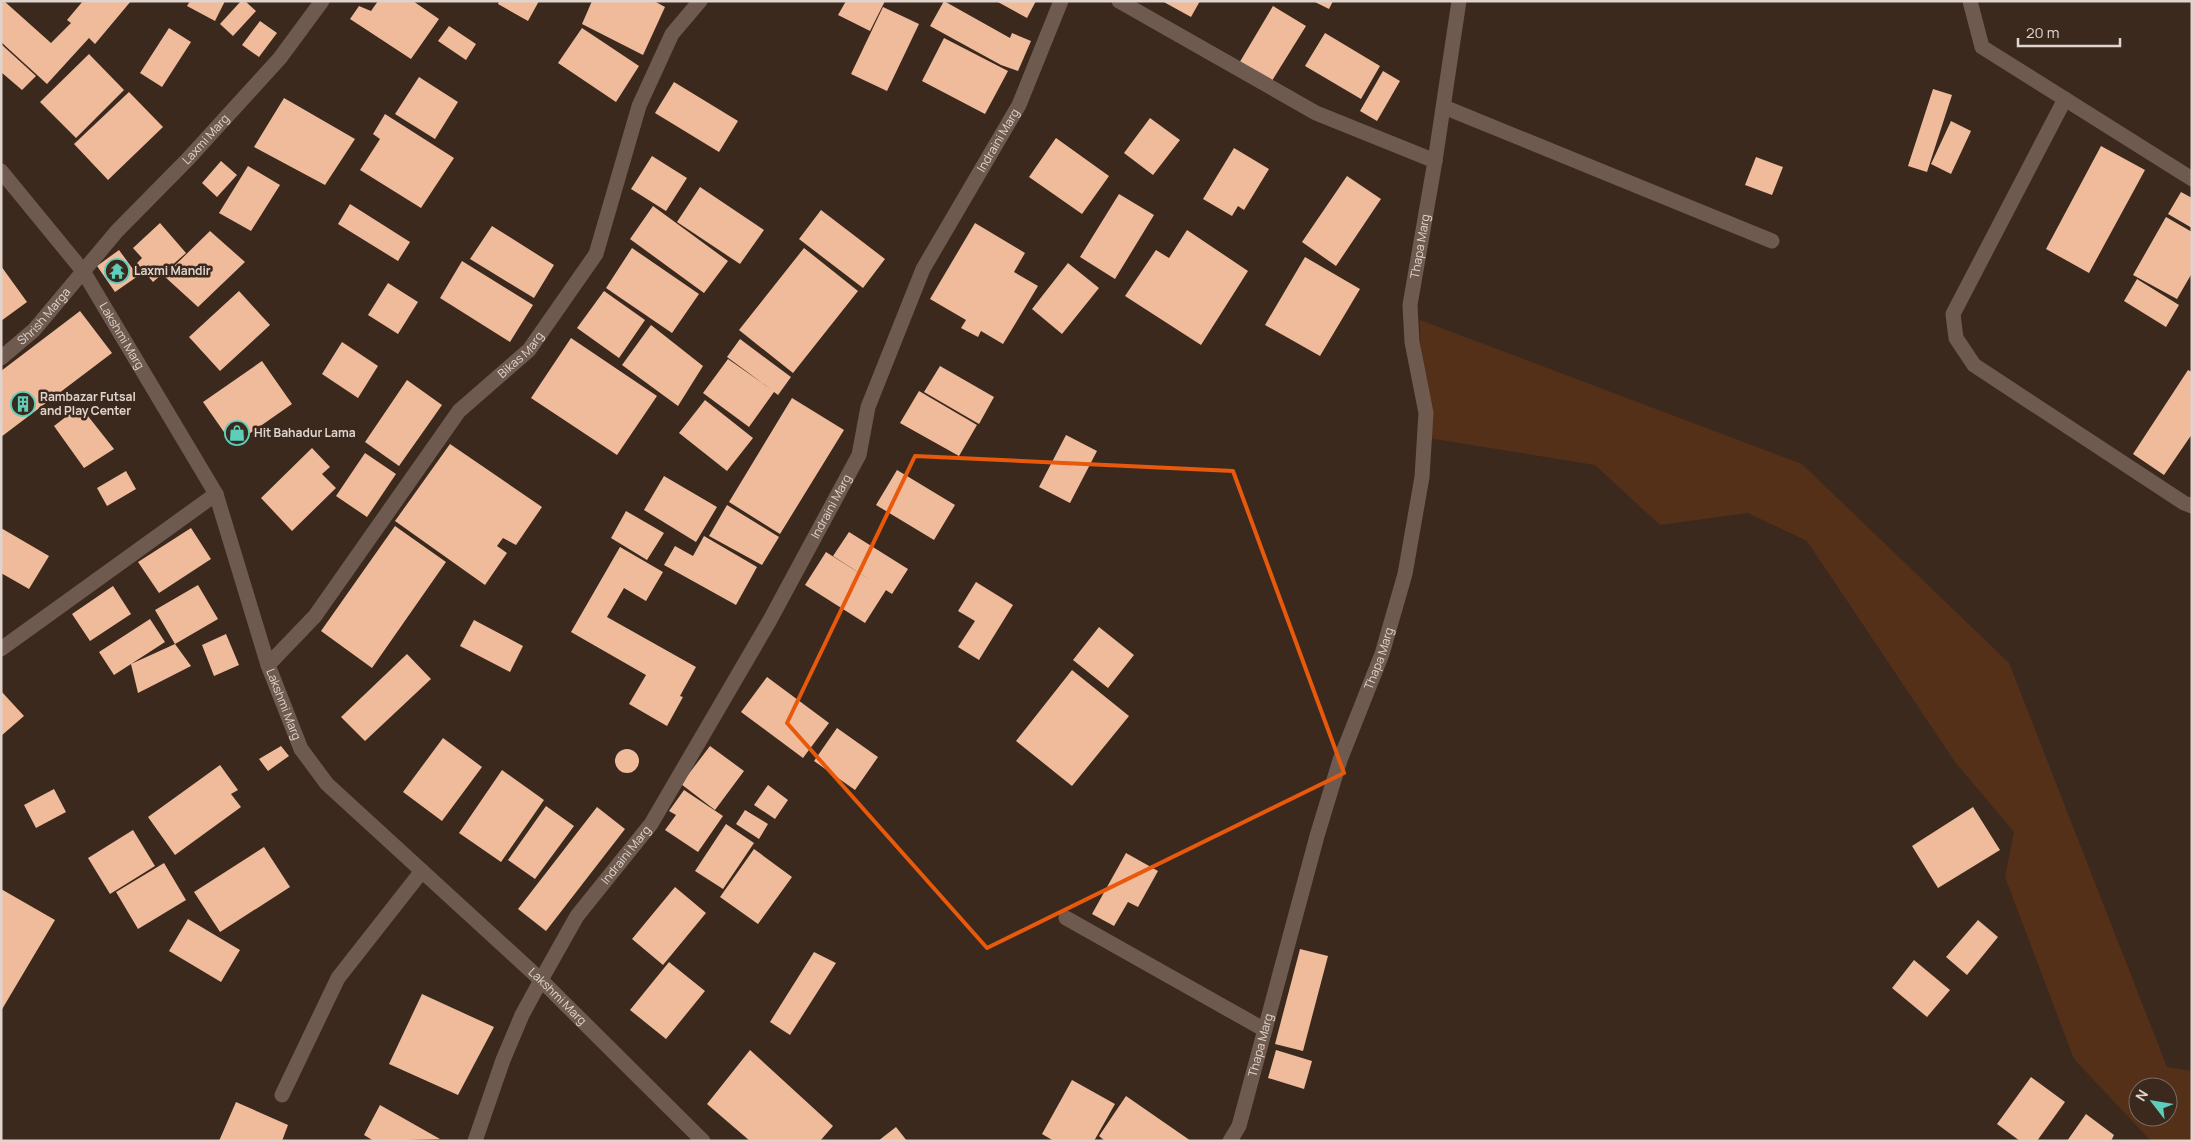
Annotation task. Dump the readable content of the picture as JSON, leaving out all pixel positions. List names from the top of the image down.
{
  "streets": {
    "street": [
      "Laxmi Marg",
      "Indraini Marg",
      "Thapa Marg",
      "Shrish Marga",
      "Lakshmi Marg",
      "Bikas Marg"
    ]
  },
  "crossings": [
    ["Laxmi Marg", "Shrish Marga"],
    ["Laxmi Marg", "Lakshmi Marg"],
    ["Indraini Marg", "Lakshmi Marg"],
    ["Shrish Marga", "Lakshmi Marg"],
    ["Lakshmi Marg", "Bikas Marg"]
  ],
  "places": {
    "temple": ["Laxmi Mandir"],
    "building": ["Rambazar Futsal and Play Center"],
    "shop": ["Hit Bahadur Lama"]
  },
  "scale_bar": "20 m",
  "north": "top left"
}
